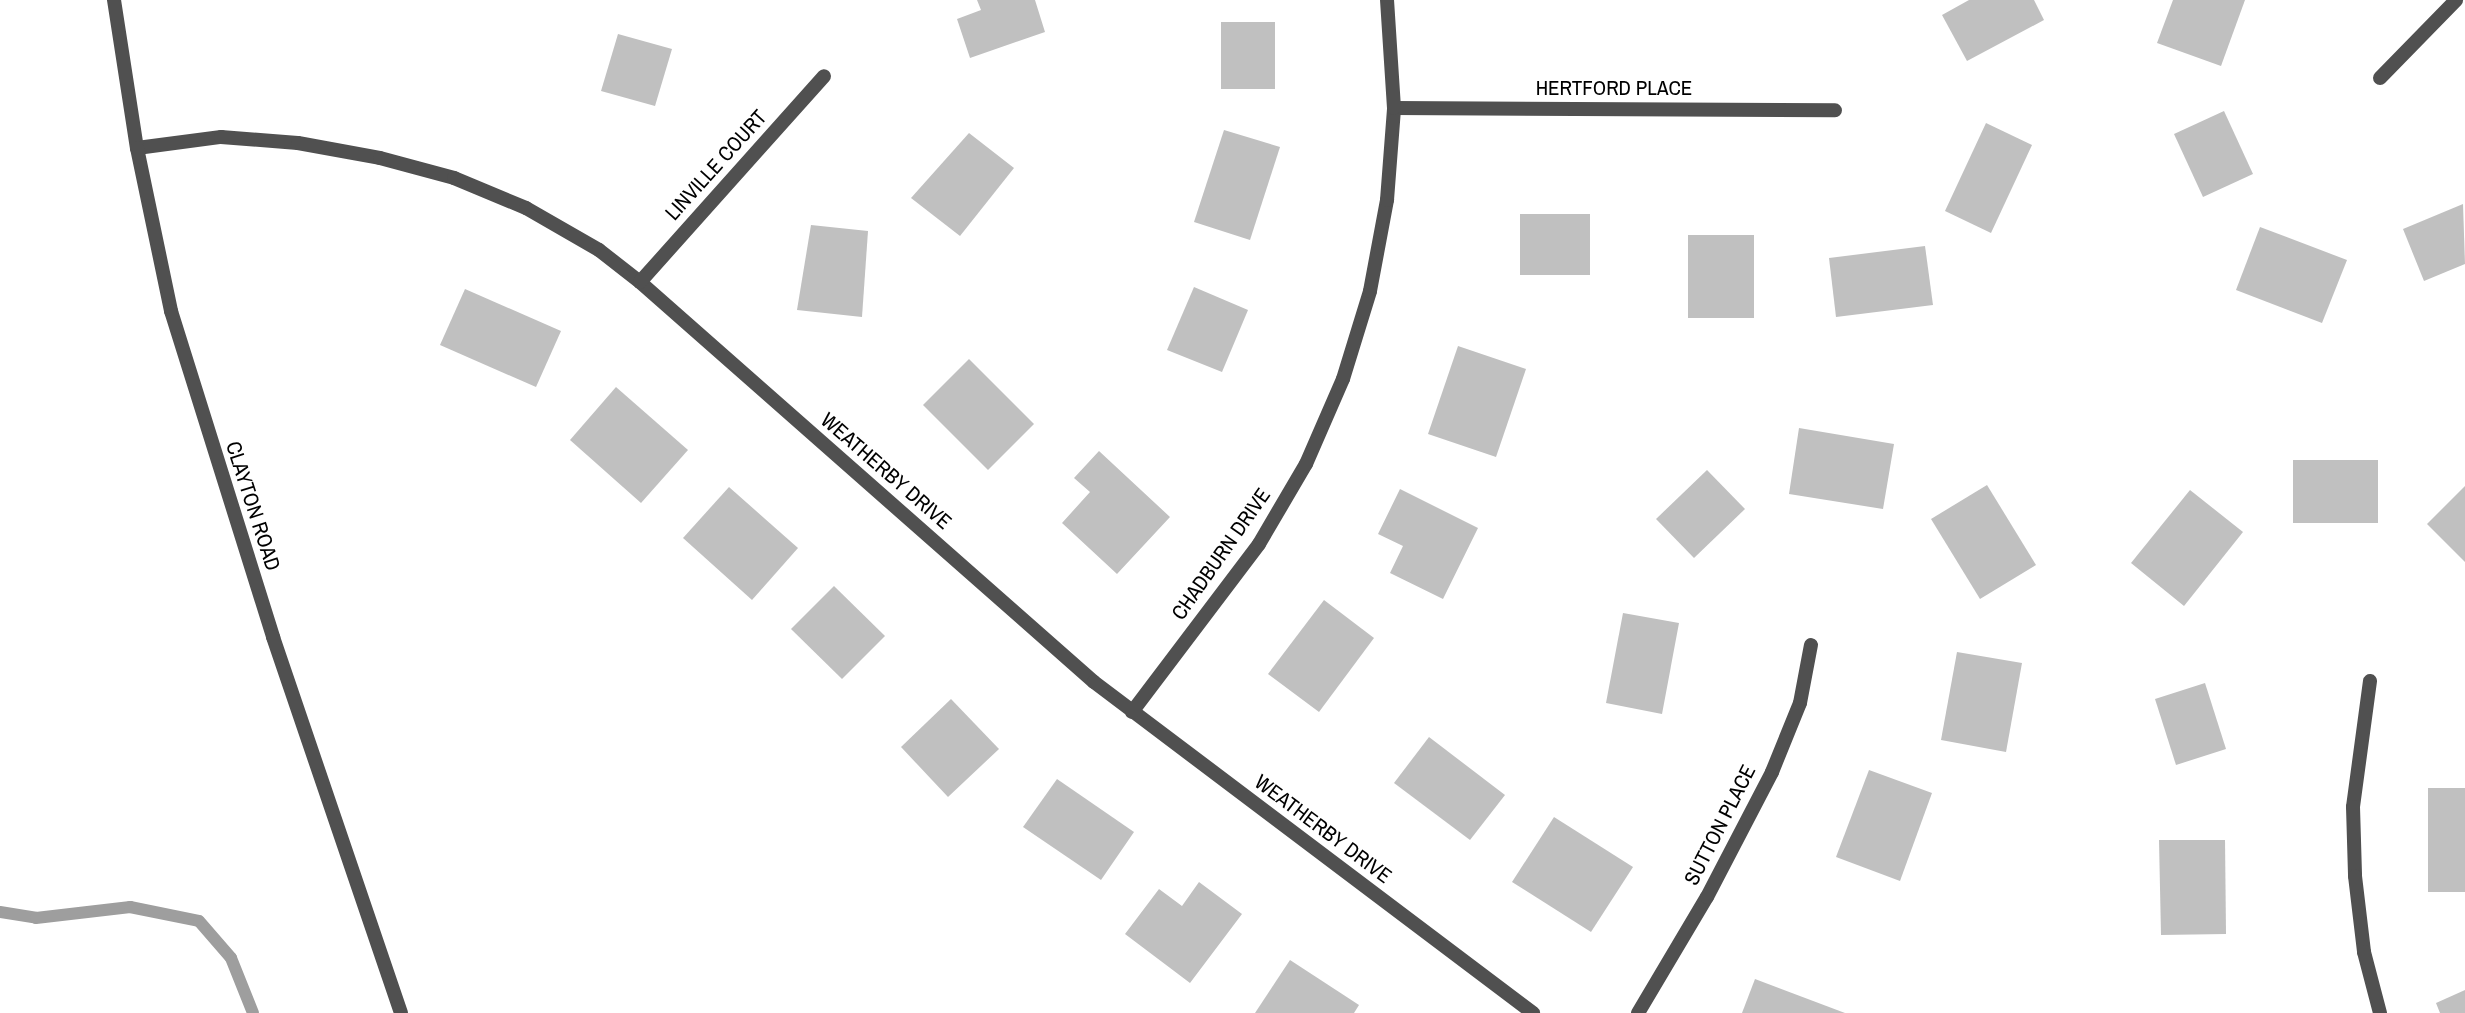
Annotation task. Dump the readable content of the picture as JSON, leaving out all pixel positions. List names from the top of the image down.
{
  "streets": {
    "street": [
      "HERTFORD PLACE",
      "LINVILLE COURT",
      "WEATHERBY DRIVE",
      "CLAYTON ROAD",
      "CHADBURN DRIVE",
      "SUTTON PLACE"
    ]
  },
  "crossings": [
    ["HERTFORD PLACE", "CHADBURN DRIVE"],
    ["LINVILLE COURT", "WEATHERBY DRIVE"],
    ["WEATHERBY DRIVE", "CLAYTON ROAD"],
    ["WEATHERBY DRIVE", "CHADBURN DRIVE"]
  ]
}
